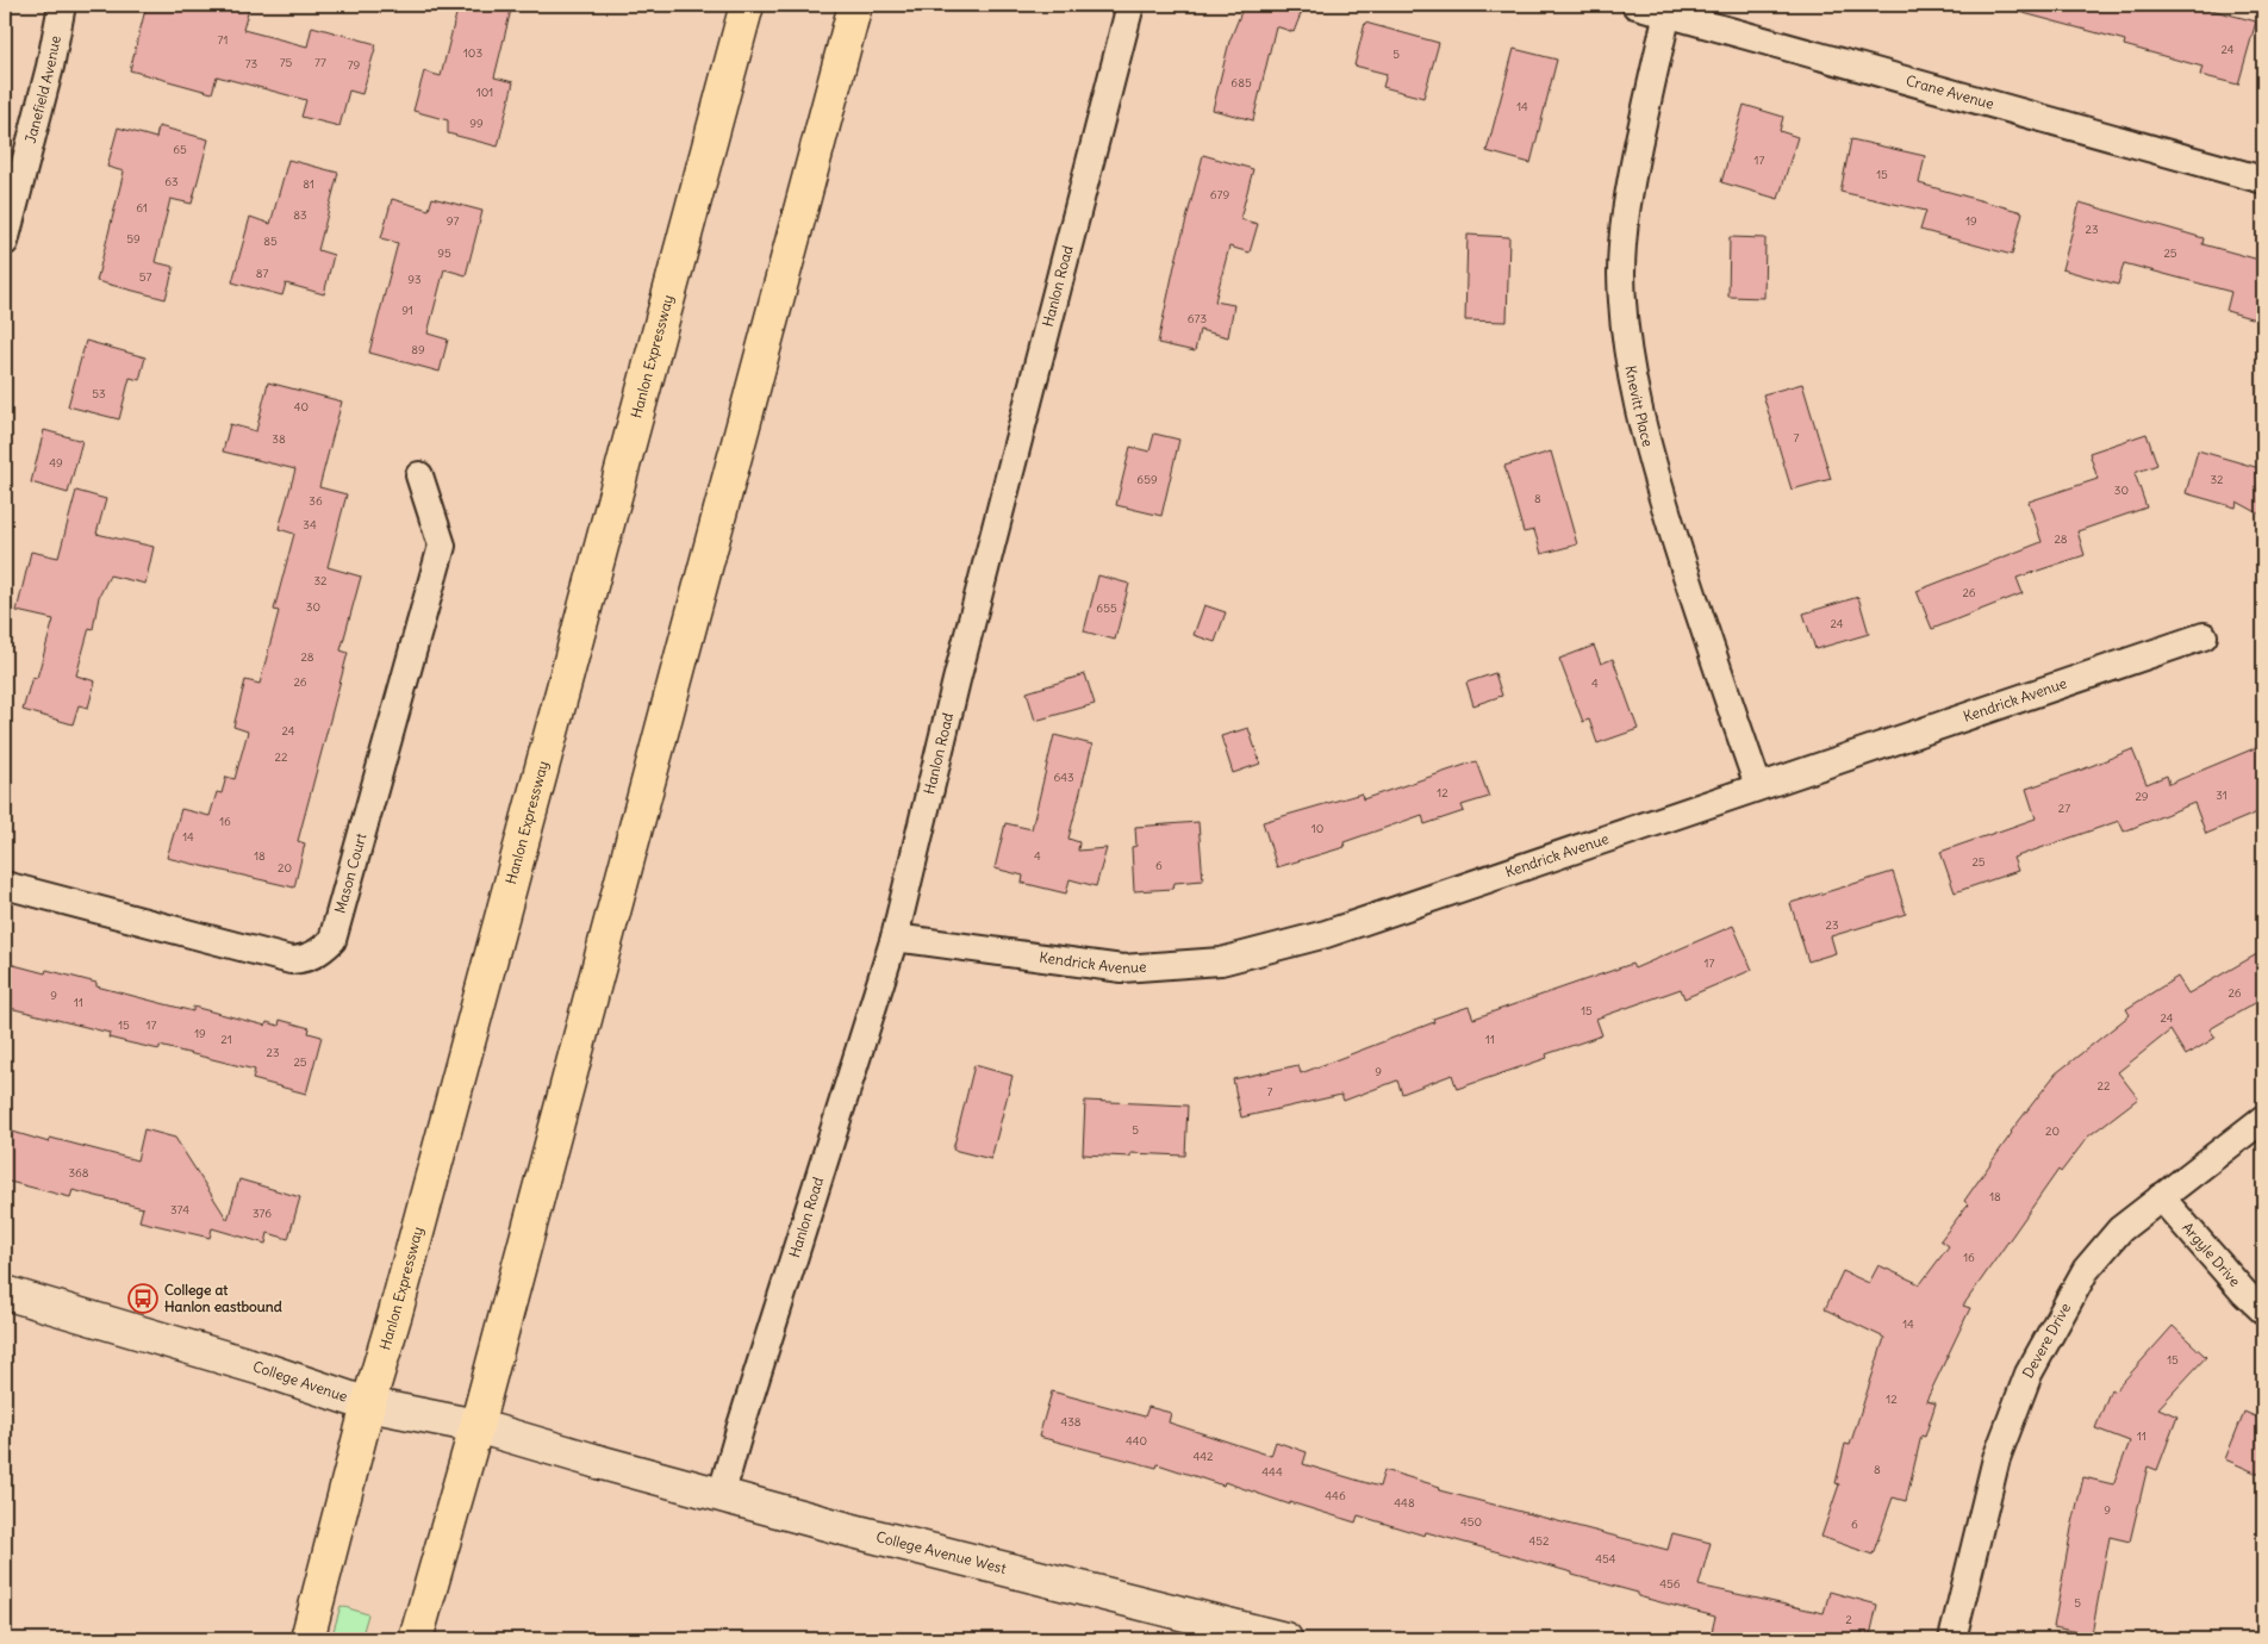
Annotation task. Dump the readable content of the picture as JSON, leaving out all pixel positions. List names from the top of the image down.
{
  "streets": {
    "highway": ["Hanlon Expressway"],
    "street": [
      "Janefield Avenue",
      "Crane Avenue",
      "Hanlon Road",
      "Knevitt Place",
      "Kendrick Avenue",
      "Mason Court",
      "Argyle Drive",
      "Devere Drive",
      "College Avenue",
      "College Avenue West"
    ]
  },
  "crossings": [
    ["Crane Avenue", "Knevitt Place"],
    ["Hanlon Road", "Kendrick Avenue"],
    ["Hanlon Road", "College Avenue West"],
    ["Hanlon Expressway", "College Avenue"],
    ["Knevitt Place", "Kendrick Avenue"],
    ["Argyle Drive", "Devere Drive"],
    ["College Avenue", "College Avenue West"]
  ],
  "places": {
    "bus stop": ["College at Hanlon eastbound"]
  },
  "house_numbers": [
    "71",
    "24",
    "103",
    "5",
    "75",
    "77",
    "73",
    "79",
    "685",
    "101",
    "14",
    "99",
    "65",
    "17",
    "15",
    "63",
    "81",
    "679",
    "61",
    "83",
    "97",
    "19",
    "23",
    "59",
    "85",
    "95",
    "25",
    "87",
    "57",
    "93",
    "91",
    "673",
    "89",
    "53",
    "40",
    "7",
    "38",
    "49",
    "659",
    "32",
    "30",
    "8",
    "36",
    "34",
    "28",
    "32",
    "26",
    "30",
    "655",
    "24",
    "28",
    "26",
    "4",
    "24",
    "22",
    "643",
    "12",
    "31",
    "29",
    "27",
    "16",
    "10",
    "14",
    "18",
    "4",
    "25",
    "6",
    "20",
    "23",
    "17",
    "26",
    "9",
    "11",
    "15",
    "24",
    "15",
    "17",
    "19",
    "21",
    "11",
    "23",
    "25",
    "9",
    "22",
    "7",
    "5",
    "20",
    "368",
    "18",
    "374",
    "376",
    "16",
    "14",
    "15",
    "12",
    "438",
    "11",
    "440",
    "442",
    "8",
    "444",
    "446",
    "448",
    "9",
    "450",
    "6",
    "452",
    "454",
    "456",
    "5",
    "2"
  ]
}
